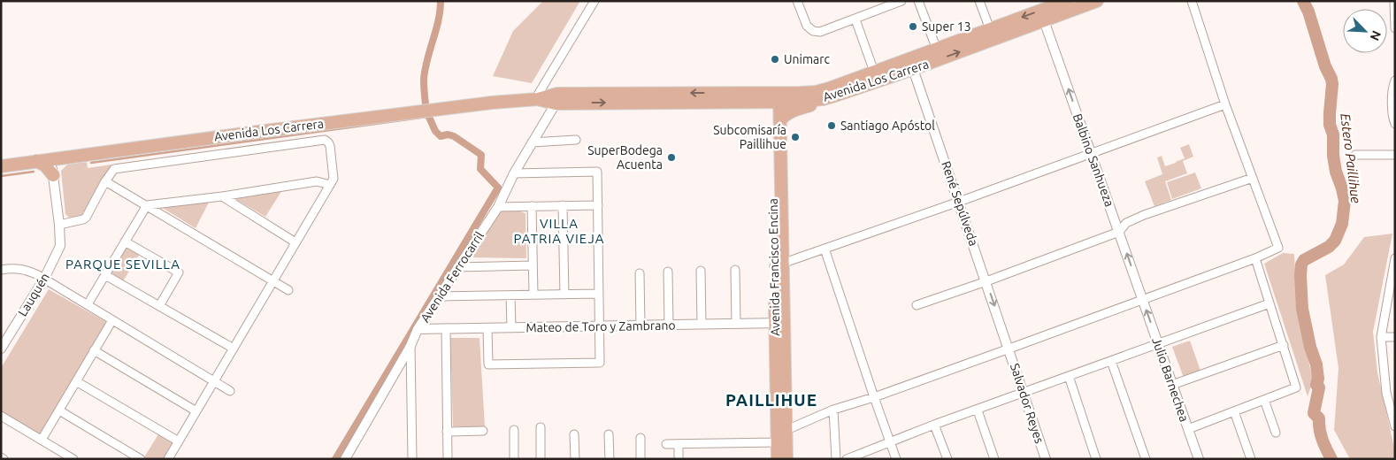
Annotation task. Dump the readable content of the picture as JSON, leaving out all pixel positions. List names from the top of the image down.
{
  "streets": {
    "main road": ["Avenida Los Carrera", "Avenida Francisco Encina"],
    "street": [
      "Balbino Sanhueza",
      "René Sepúlveda",
      "Avenida Ferrocarril",
      "Lauquén",
      "Mateo de Toro y Zambrano",
      "Julio Barnechea",
      "Salvador Reyes"
    ]
  },
  "crossings": [
    ["Avenida Los Carrera", "Balbino Sanhueza"],
    ["Avenida Los Carrera", "René Sepúlveda"],
    ["Avenida Los Carrera", "Avenida Francisco Encina"],
    ["Avenida Los Carrera", "Avenida Ferrocarril"],
    ["Avenida Los Carrera", "Lauquén"],
    ["Balbino Sanhueza", "Julio Barnechea"],
    ["René Sepúlveda", "Salvador Reyes"],
    ["Avenida Francisco Encina", "Mateo de Toro y Zambrano"],
    ["Avenida Ferrocarril", "Mateo de Toro y Zambrano"]
  ],
  "one_way": ["Balbino Sanhueza"],
  "districts": ["VILLA PATRIA VIEJA", "PARQUE SEVILLA", "PAILLIHUE"],
  "water": ["Estero Paillihue"],
  "places": [
    "Super 13",
    "Unimarc",
    "Santiago Apóstol",
    "Subcomisaría Paillihue",
    "SuperBodega Acuenta"
  ],
  "north": "bottom right"
}
